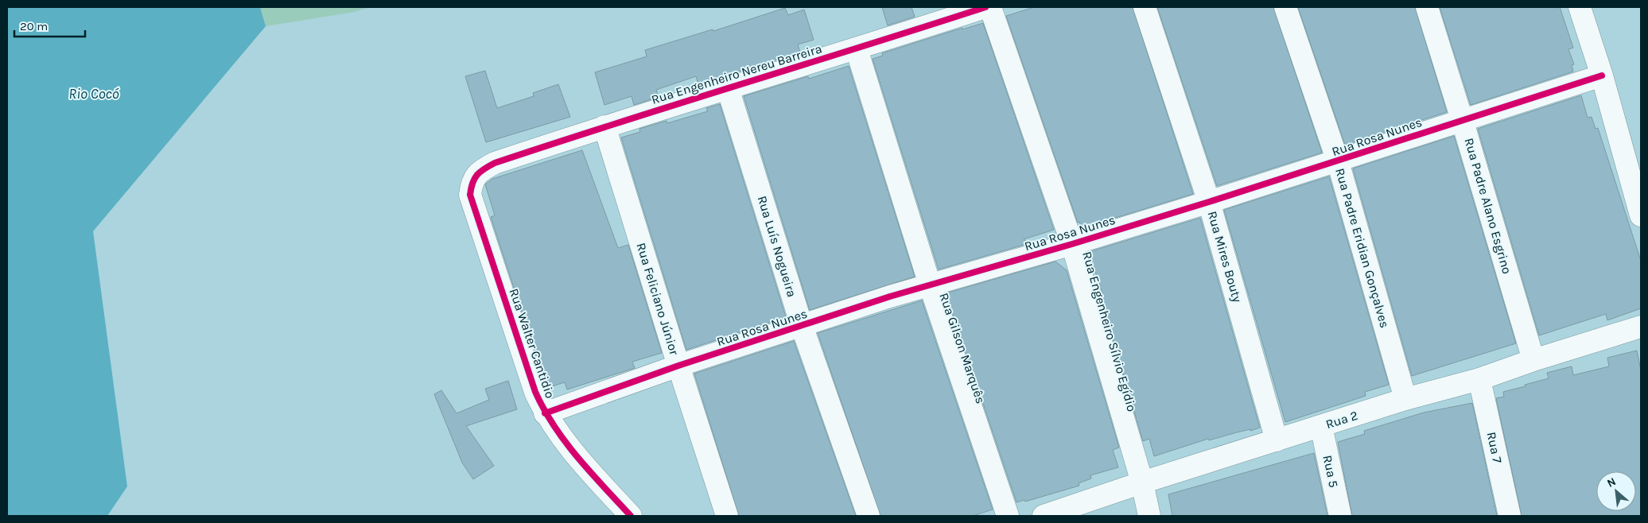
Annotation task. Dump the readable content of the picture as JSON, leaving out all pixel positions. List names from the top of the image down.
{
  "streets": {
    "street": [
      "Rua Engenheiro Nereu Barreira",
      "Rua Rosa Nunes",
      "Rua Padre Alano Esgrino",
      "Rua Luís Nogueira",
      "Rua Padre Eridian Gonçalves",
      "Rua Mires Bouty",
      "Rua Feliciano Júnior",
      "Rua Engenheiro Sílvio Egídio",
      "Rua Walter Cantidio",
      "Rua Gilson Marquês",
      "Rua 2",
      "Rua 7",
      "Rua 5"
    ]
  },
  "crossings": [
    ["Rua Engenheiro Nereu Barreira", "Rua Luís Nogueira"],
    ["Rua Engenheiro Nereu Barreira", "Rua Feliciano Júnior"],
    ["Rua Engenheiro Nereu Barreira", "Rua Walter Cantidio"],
    ["Rua Engenheiro Nereu Barreira", "Rua Gilson Marquês"],
    ["Rua Rosa Nunes", "Rua Padre Alano Esgrino"],
    ["Rua Rosa Nunes", "Rua Luís Nogueira"],
    ["Rua Rosa Nunes", "Rua Padre Eridian Gonçalves"],
    ["Rua Rosa Nunes", "Rua Mires Bouty"],
    ["Rua Rosa Nunes", "Rua Feliciano Júnior"],
    ["Rua Rosa Nunes", "Rua Engenheiro Sílvio Egídio"],
    ["Rua Rosa Nunes", "Rua Walter Cantidio"],
    ["Rua Rosa Nunes", "Rua Gilson Marquês"],
    ["Rua Padre Alano Esgrino", "Rua 2"],
    ["Rua Padre Eridian Gonçalves", "Rua 2"],
    ["Rua Mires Bouty", "Rua 2"],
    ["Rua Engenheiro Sílvio Egídio", "Rua 2"],
    ["Rua 2", "Rua 7"],
    ["Rua 2", "Rua 5"]
  ],
  "water": ["Rio Cocó"],
  "scale_bar": "20 m",
  "north": "top left"
}
